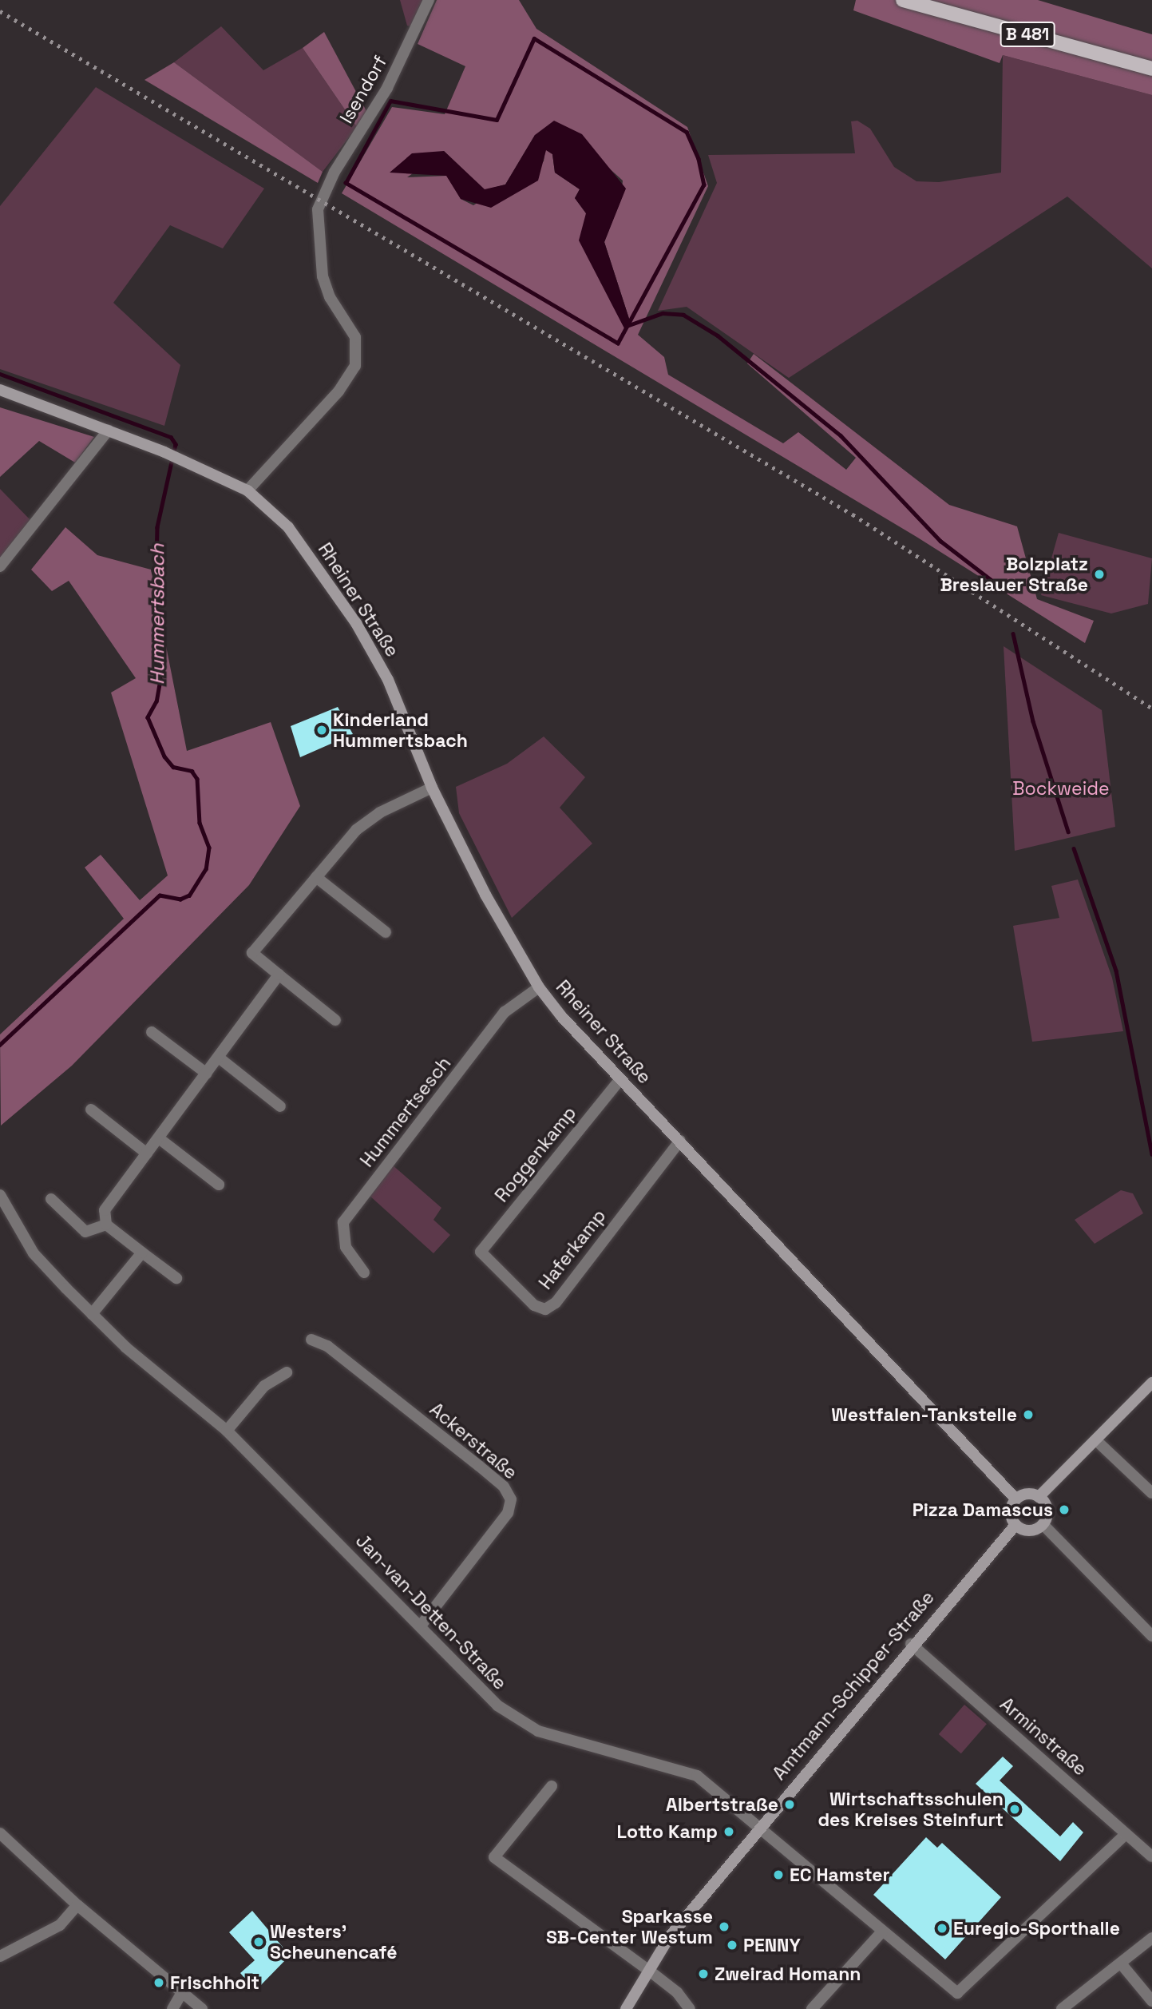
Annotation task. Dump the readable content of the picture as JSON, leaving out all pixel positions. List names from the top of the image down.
{
  "streets": {
    "main road": ["B 481"],
    "street": [
      "Isendorf",
      "Rheiner Straße",
      "Hummertsesch",
      "Roggenkamp",
      "Haferkamp",
      "Ackerstraße",
      "Jan-van-Detten-Straße",
      "Amtmann-Schipper-Straße",
      "Arminstraße"
    ]
  },
  "crossings": [
    ["Isendorf", "Rheiner Straße"],
    ["Rheiner Straße", "Hummertsesch"],
    ["Rheiner Straße", "Roggenkamp"],
    ["Rheiner Straße", "Haferkamp"],
    ["Rheiner Straße", "Amtmann-Schipper-Straße"],
    ["Roggenkamp", "Haferkamp"],
    ["Ackerstraße", "Jan-van-Detten-Straße"],
    ["Jan-van-Detten-Straße", "Amtmann-Schipper-Straße"],
    ["Amtmann-Schipper-Straße", "Arminstraße"]
  ],
  "water": ["Hummertsbach"],
  "parks": ["Bockweide"],
  "places": [
    "Bolzplatz Breslauer Straße",
    "Kinderland Hummertsbach",
    "Westfalen-Tankstelle",
    "Pizza Damascus",
    "Albertstraße",
    "Wirtschaftsschulen des Kreises Steinfurt",
    "Lotto Kamp",
    "EC Hamster",
    "Sparkasse SB-Center Westum",
    "Euregio-Sporthalle",
    "Westers' Scheunencafé",
    "PENNY",
    "Zweirad Homann",
    "Frischholt"
  ]
}
